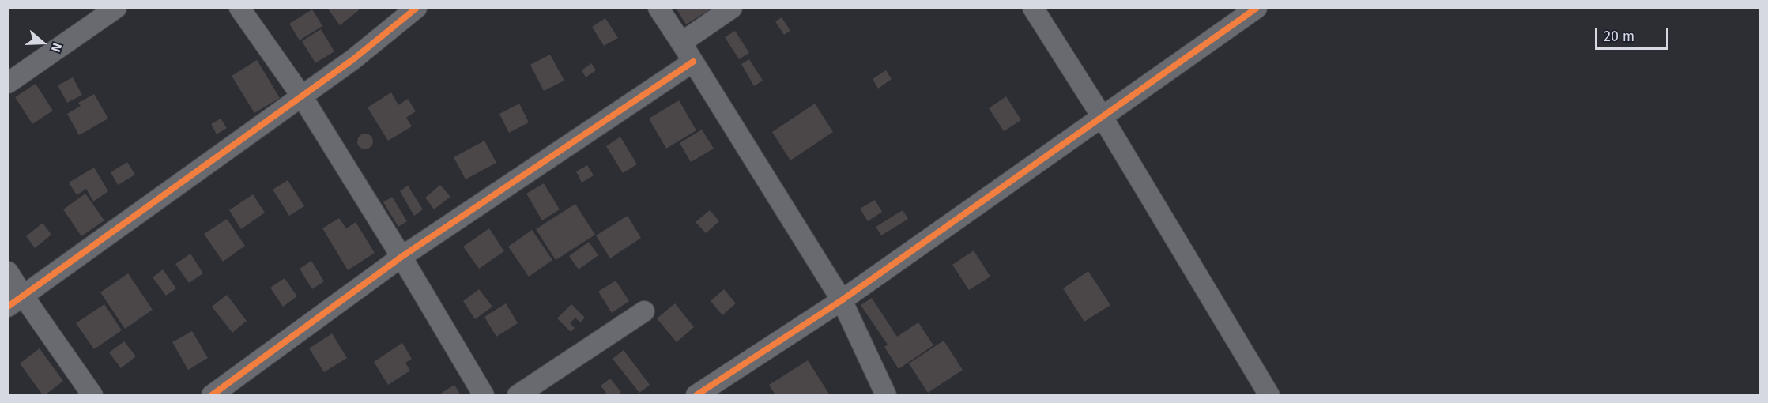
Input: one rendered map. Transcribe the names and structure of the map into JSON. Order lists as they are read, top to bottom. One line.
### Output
{"scale_bar":"20 m","north":"right"}
